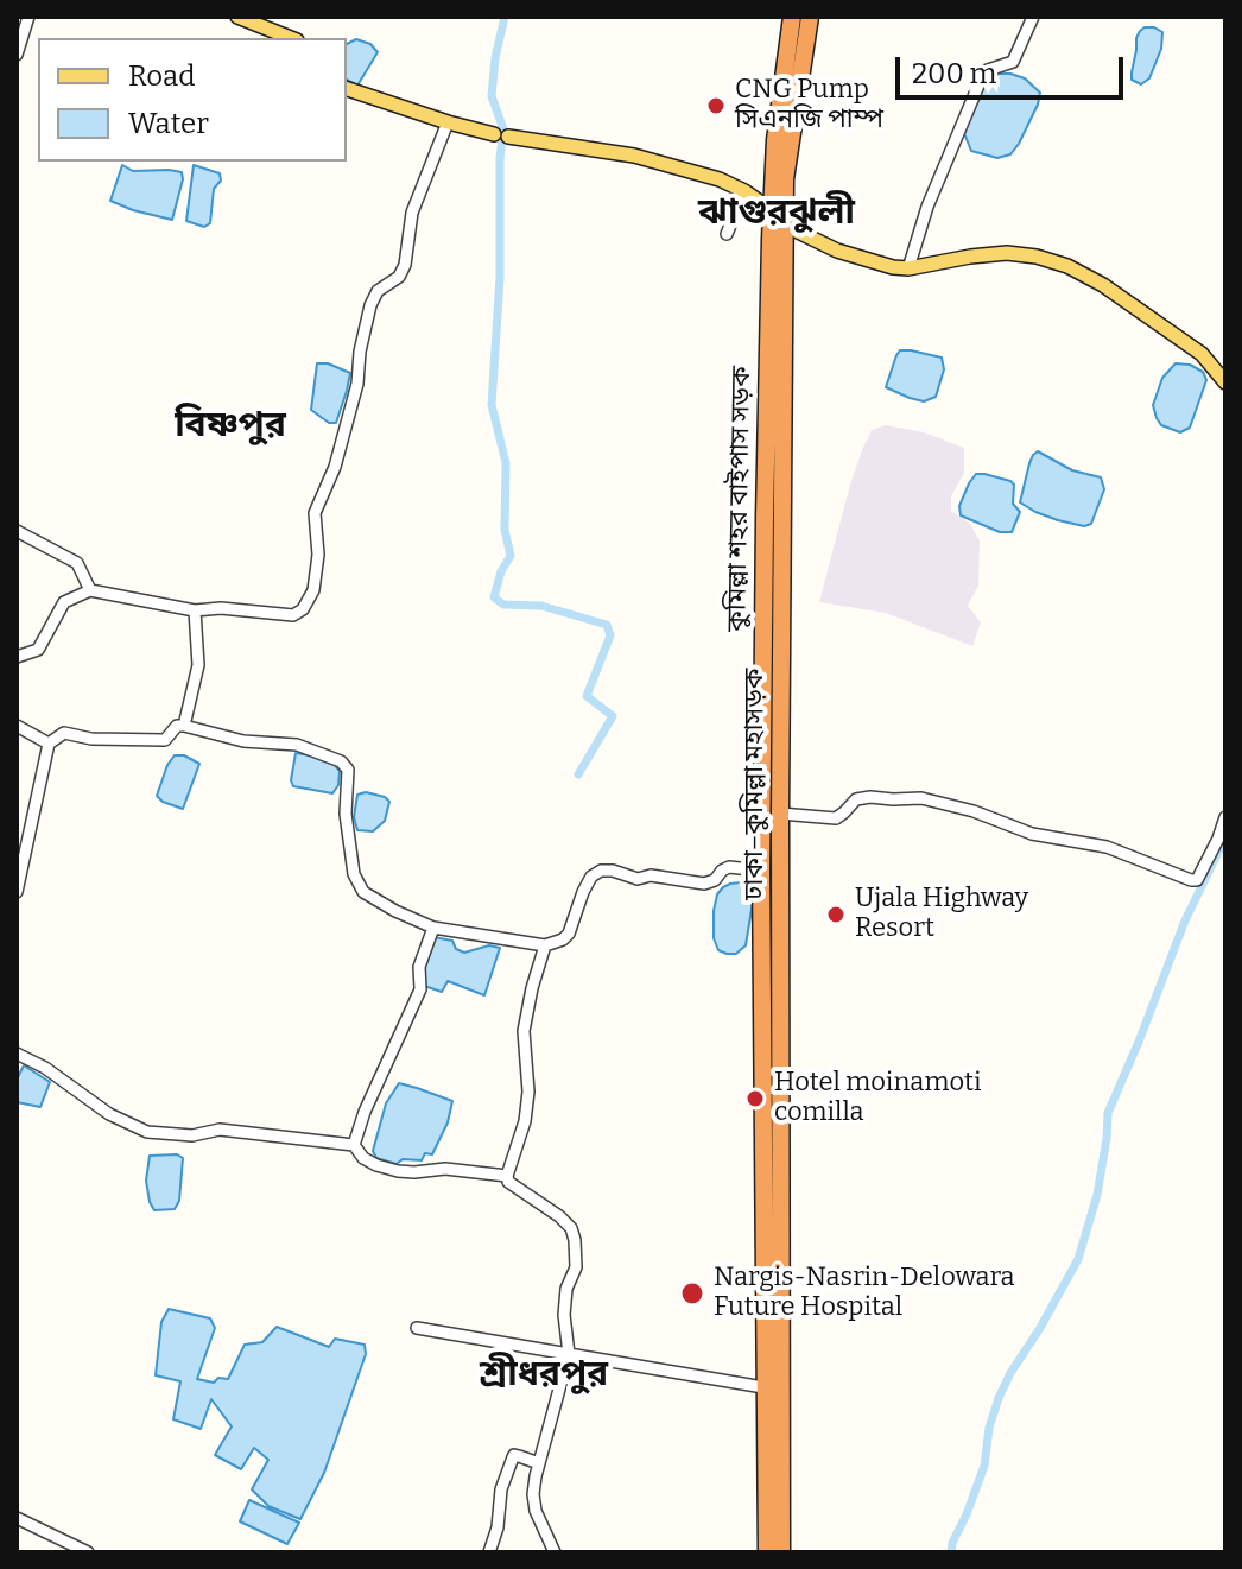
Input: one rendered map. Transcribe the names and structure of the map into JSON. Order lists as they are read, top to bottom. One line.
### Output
{"streets":{"highway":["কুমিল্লা শহর বাইপাস সড়ক","ঢাকা–কুমিল্লা মহাসড়ক"]},"districts":["ঝাগুরঝুলী","বিষ্ণপুর","শ্রীধরপুর"],"places":["CNG Pump সিএনজি পাম্প","Ujala Highway Resort","Hotel moinamoti comilla","Nargis-Nasrin-Delowara Future Hospital"],"legend":["Road","Water"],"scale_bar":"200 m"}
